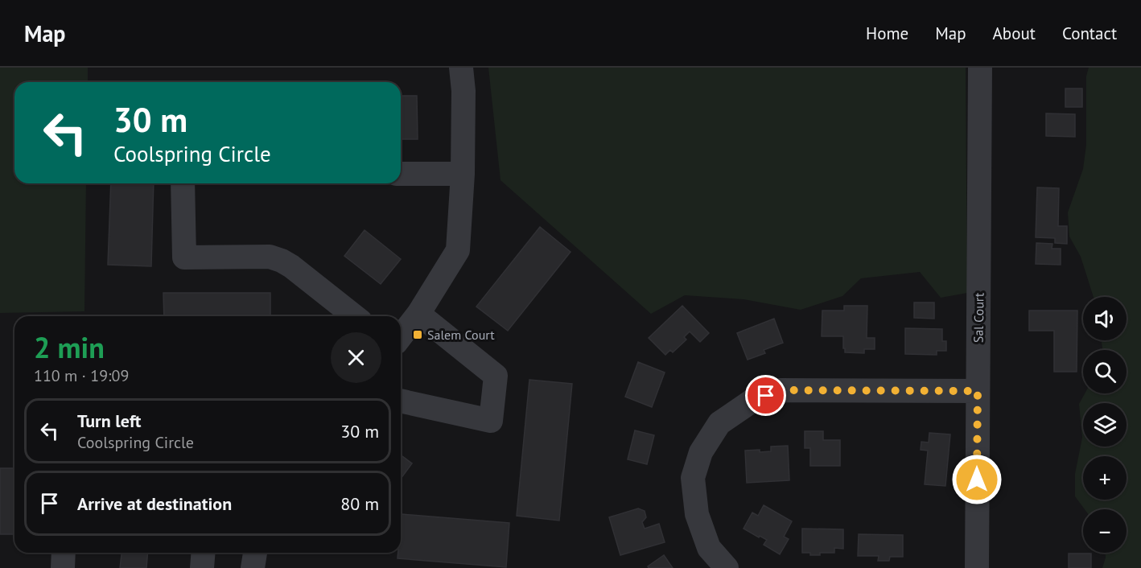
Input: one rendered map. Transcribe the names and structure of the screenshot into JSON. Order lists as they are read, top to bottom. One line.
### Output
{"streets":{"street":["Sal Court"]},"places":{"transit":["Salem Court"]},"page":{"header":"Map","nav":["Home","Map","About","Contact"],"turn":["30 m","Coolspring Circle"],"map_buttons":["+","−"],"heading":["2 min","110 m · 19:09"],"list":[{"name":"Turn left","note":"Coolspring Circle","value":"30 m"},{"name":"Arrive at destination","value":"80 m"}]}}
